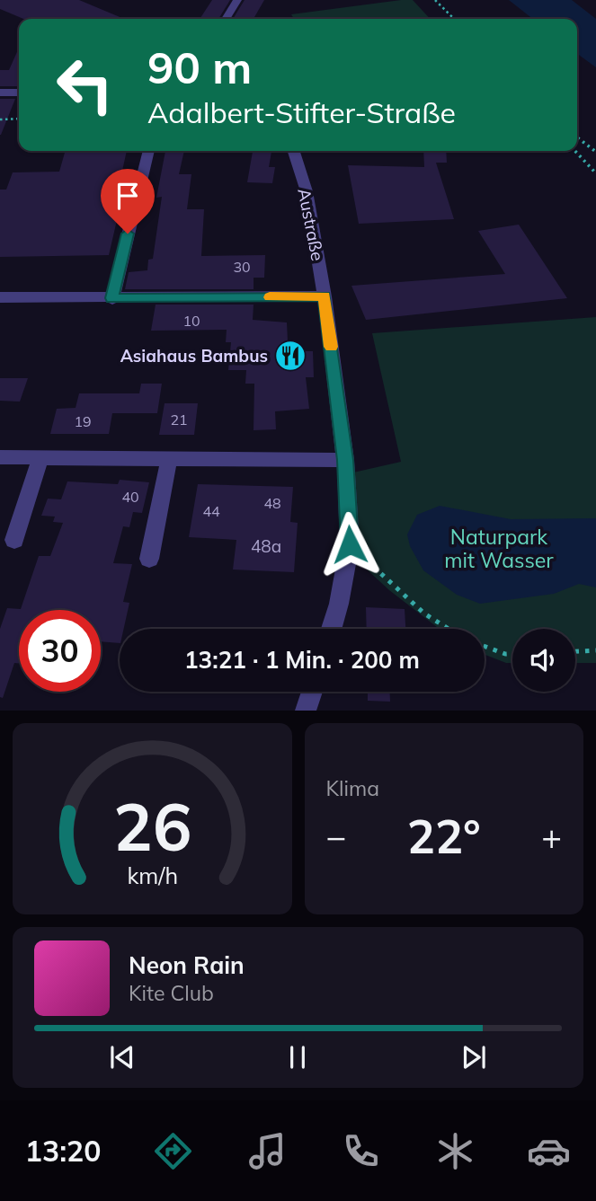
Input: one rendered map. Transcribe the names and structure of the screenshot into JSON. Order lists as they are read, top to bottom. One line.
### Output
{"streets":{"street":["Austraße"]},"parks":["Naturpark mit Wasser"],"places":{"restaurant":["Asiahaus Bambus"]},"house_numbers":["30","10","21","19","40","48","44","48a"],"page":{"turn":["90 m","Adalbert-Stifter-Straße"],"limit":"30","trip":"13:21 · 1 Min. · 200 m","tile":"Klima","heat":["−","22°","+"],"song":["Neon Rain","Kite Club"],"tabs":"13:20","gauge":["26","km/h"]}}
